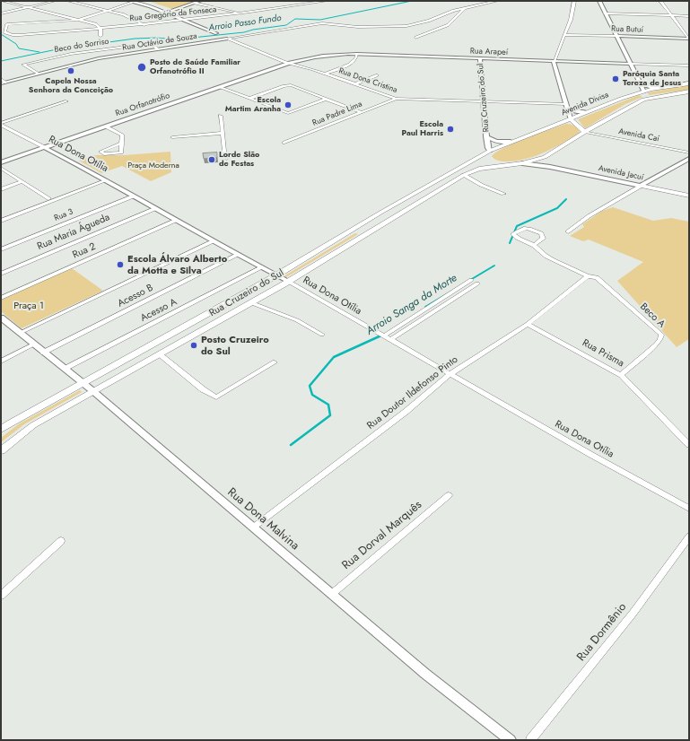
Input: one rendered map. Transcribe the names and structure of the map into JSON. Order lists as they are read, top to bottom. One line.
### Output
{"streets":{"main road":["Rua Cruzeiro do Sul","Avenida Divisa"],"street":["Rua Gregório da Fonseca","Rua Butuí","Rua Octávio de Souza","Beco do Sorriso","Rua Arapeí","Rua Dona Cristina","Rua Orfanotrófio","Rua Padre Lima","Avenida Caí","Rua Dona Otília","Avenida Jacuí","Rua 3","Rua Maria Águeda","Rua 2","Acesso B","Acesso A","Beco A","Rua Prisma","Rua Doutor Ildefonso Pinto","Rua Dona Malvina","Rua Dorval Marquês","Rua Dormênio"]},"crossings":[["Rua Octávio de Souza","Beco do Sorriso"],["Rua Octávio de Souza","Rua Dona Cristina"],["Rua Arapeí","Rua Dona Cristina"],["Rua Arapeí","Rua Cruzeiro do Sul"],["Rua Arapeí","Rua Orfanotrófio"],["Rua Dona Cristina","Rua Cruzeiro do Sul"],["Rua Dona Cristina","Rua Orfanotrófio"],["Rua Dona Cristina","Rua Padre Lima"],["Rua Cruzeiro do Sul","Avenida Divisa"],["Rua Cruzeiro do Sul","Rua Dona Otília"],["Rua Cruzeiro do Sul","Rua Dona Malvina"],["Rua Orfanotrófio","Rua Dona Otília"],["Rua Dona Otília","Rua 3"],["Rua Dona Otília","Rua Maria Águeda"],["Rua Dona Otília","Rua 2"],["Rua Dona Otília","Acesso B"],["Rua Dona Otília","Acesso A"],["Rua Dona Otília","Rua Doutor Ildefonso Pinto"],["Acesso B","Rua Dona Malvina"],["Acesso A","Rua Dona Malvina"],["Beco A","Rua Prisma"],["Beco A","Rua Doutor Ildefonso Pinto"],["Rua Prisma","Rua Doutor Ildefonso Pinto"],["Rua Doutor Ildefonso Pinto","Rua Dona Malvina"],["Rua Dona Malvina","Rua Dorval Marquês"]],"water":["Arroio Passo Fundo","Arroio Sanga da Morte"],"parks":["Praça Moderna","Praça 1"],"places":["Posto de Saúde Familiar Orfanotrófio II","Capela Nossa Senhora da Conceição","Paróquia Santa Tereza de Jesus","Escola Martim Aranha","Escola Paul Harris","Lorde Slão de Festas","Escola Álvaro Alberto da Motta e Silva","Posto Cruzeiro do Sul"]}
